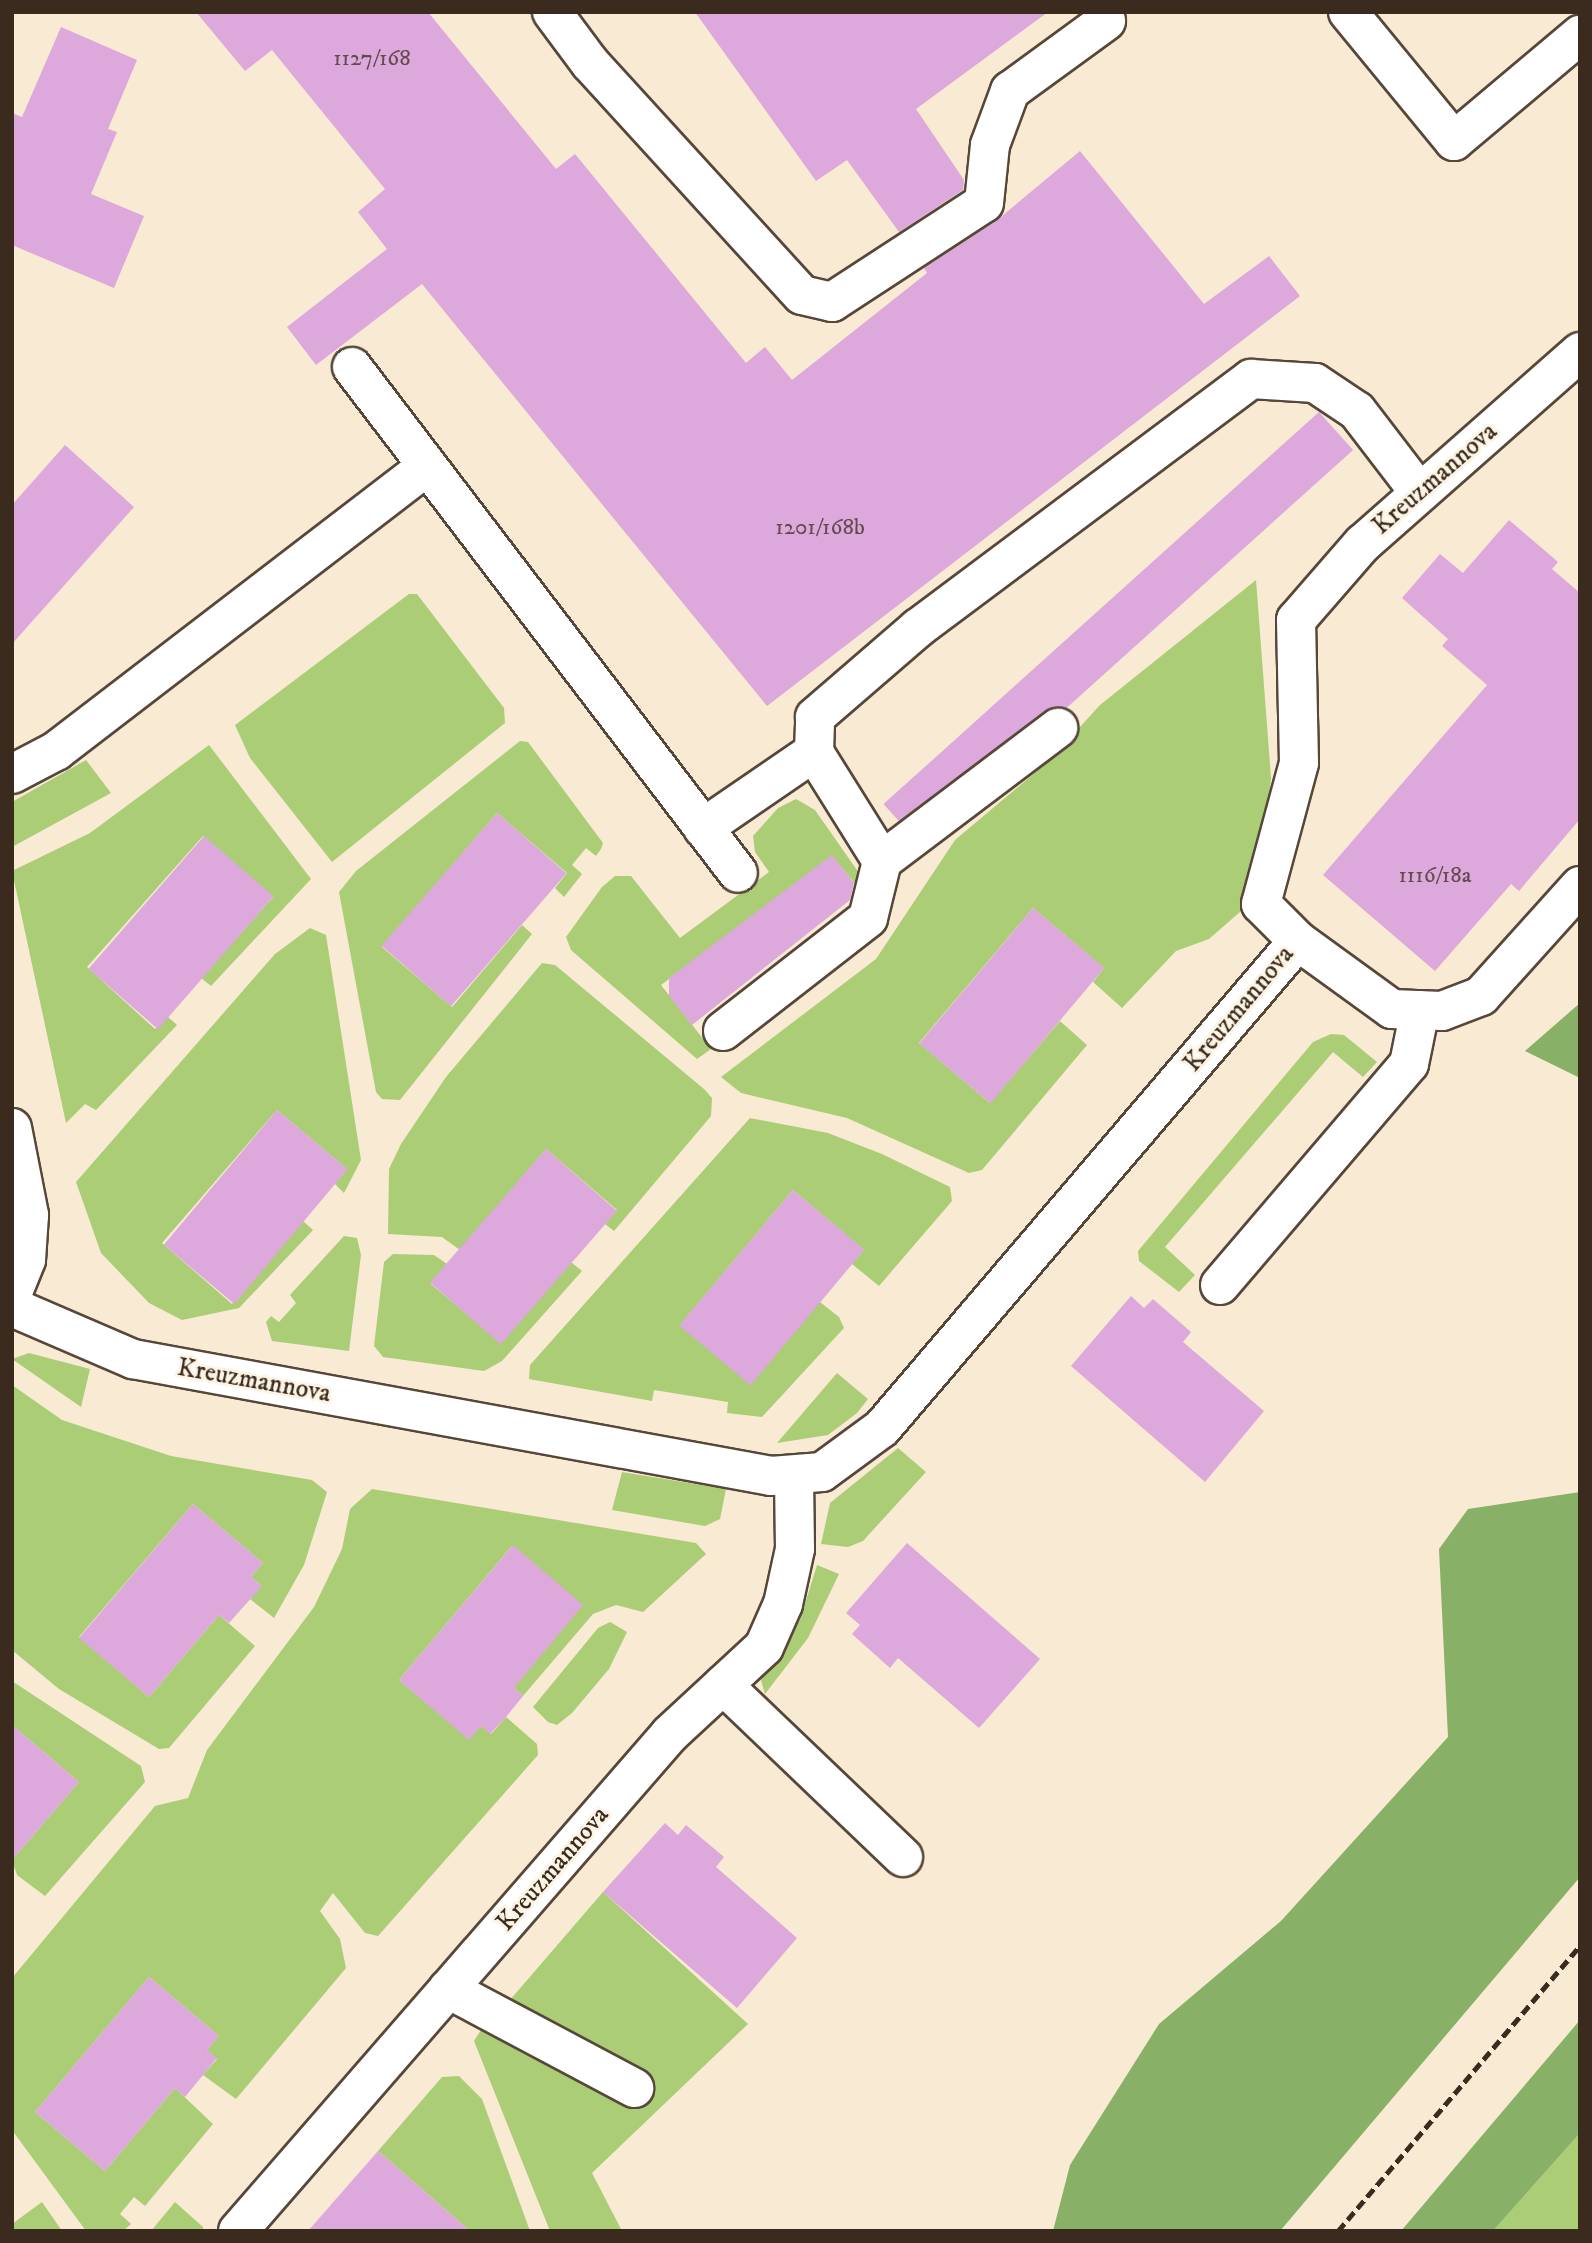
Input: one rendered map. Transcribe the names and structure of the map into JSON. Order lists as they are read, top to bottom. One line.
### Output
{"streets":{"street":["Kreuzmannova"]},"house_numbers":["1127/168","1201/168b","1116/18a"]}
